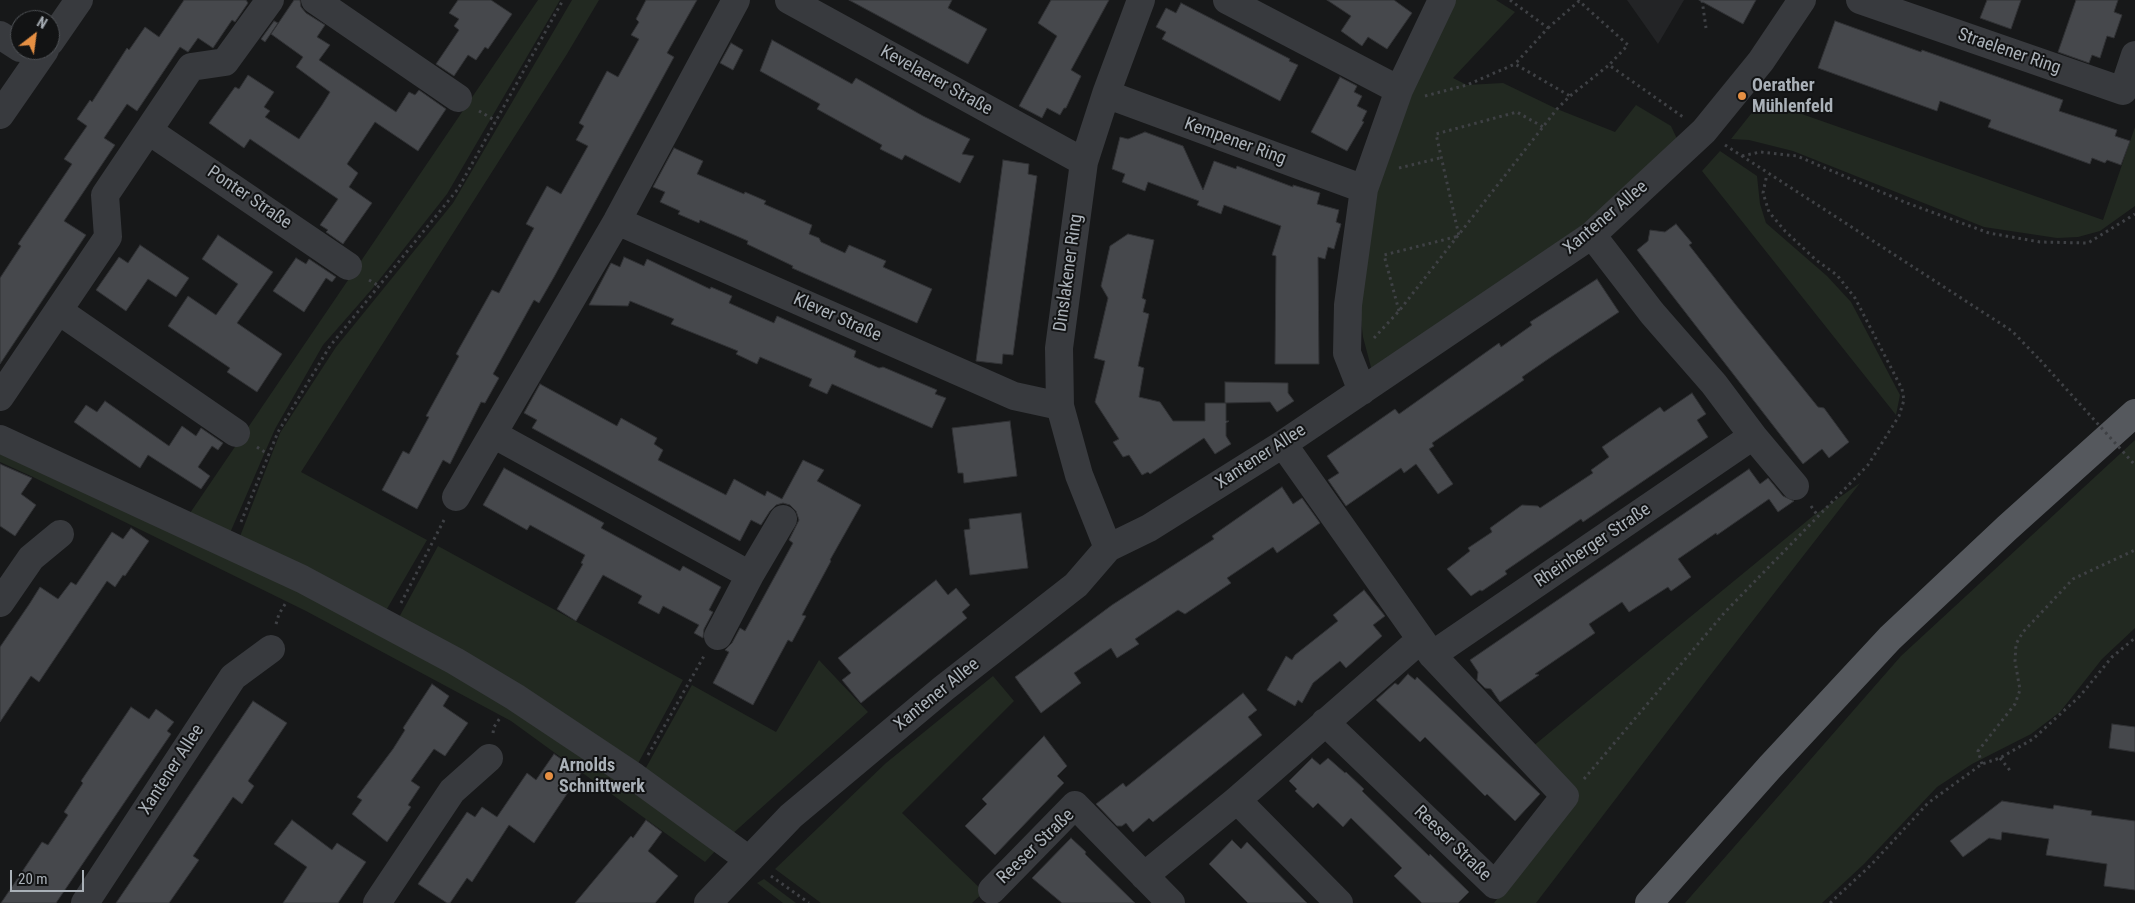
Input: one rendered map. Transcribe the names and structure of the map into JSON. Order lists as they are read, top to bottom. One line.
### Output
{"streets":{"street":["Straelener Ring","Kevelaerer Straße","Kempener Ring","Ponter Straße","Xantener Allee","Dinslakener Ring","Klever Straße","Rheinberger Straße","Reeser Straße"]},"crossings":[["Kevelaerer Straße","Dinslakener Ring"],["Kempener Ring","Dinslakener Ring"],["Xantener Allee","Dinslakener Ring"],["Xantener Allee","Reeser Straße"],["Dinslakener Ring","Klever Straße"],["Rheinberger Straße","Reeser Straße"]],"places":["Oerather Mühlenfeld","Arnolds Schnittwerk"],"scale_bar":"20 m","north":"top right"}
